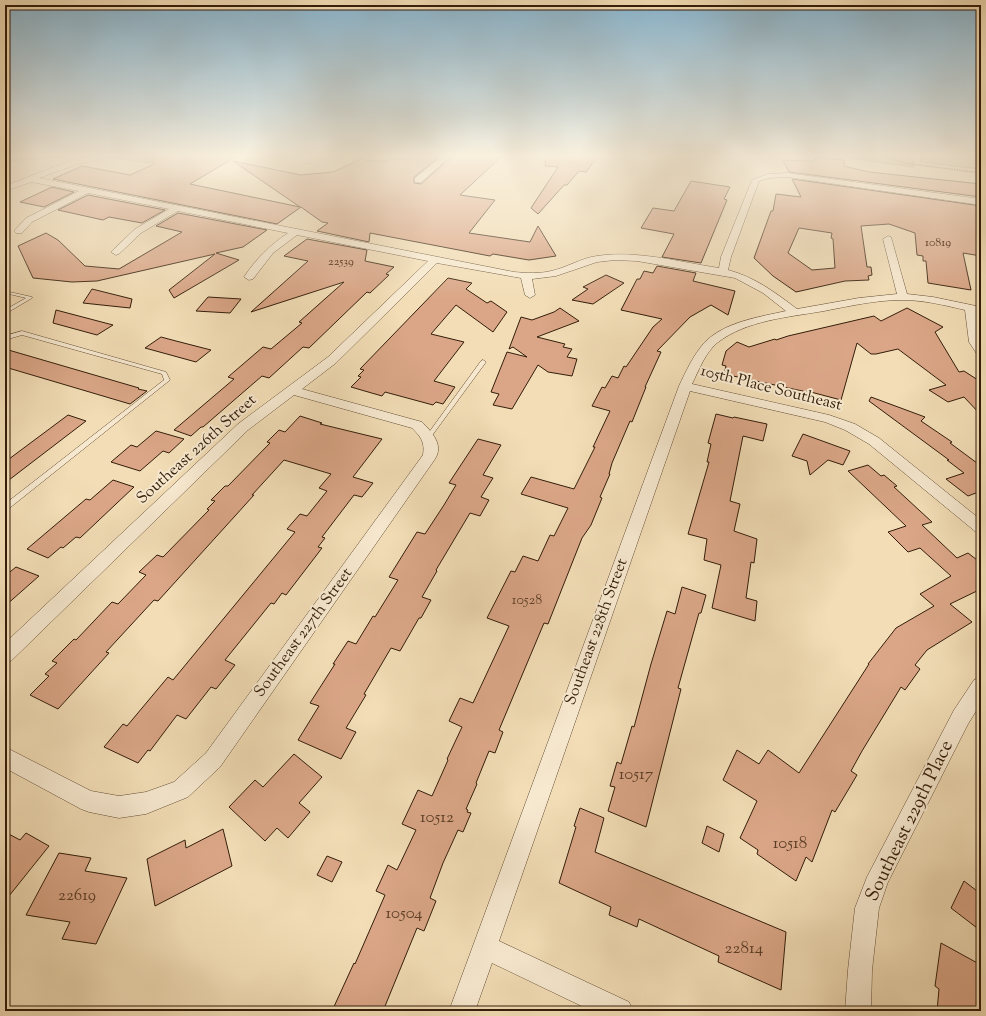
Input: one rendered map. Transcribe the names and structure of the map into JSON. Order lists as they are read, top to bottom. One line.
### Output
{"streets":{"street":["105th Place Southeast","Southeast 226th Street","Southeast 228th Street","Southeast 227th Street","Southeast 229th Place"]},"crossings":[["105th Place Southeast","Southeast 228th Street"]],"house_numbers":["10819","22539","10528","10517","10512","10518","22619","10504","22814"]}
